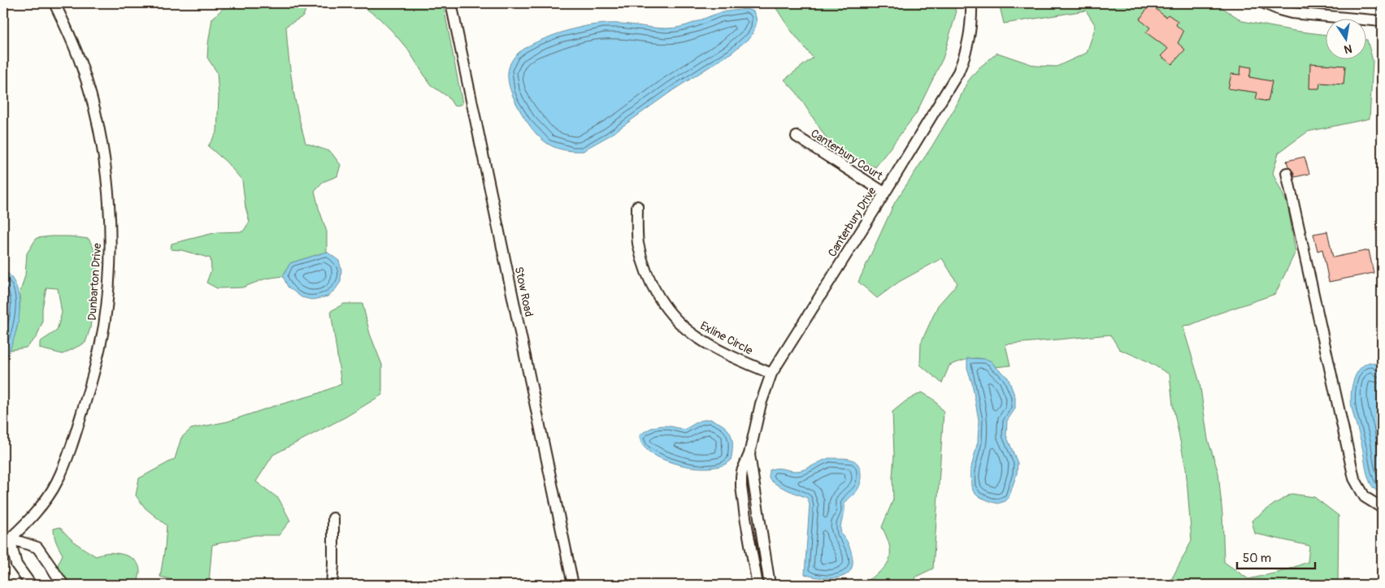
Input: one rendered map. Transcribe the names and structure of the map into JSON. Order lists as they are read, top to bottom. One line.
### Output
{"streets":{"street":["Canterbury Court","Canterbury Drive","Dunbarton Drive","Stow Road","Exline Circle"]},"crossings":[["Canterbury Court","Canterbury Drive"],["Canterbury Drive","Exline Circle"]],"scale_bar":"50 m","north":"bottom"}
